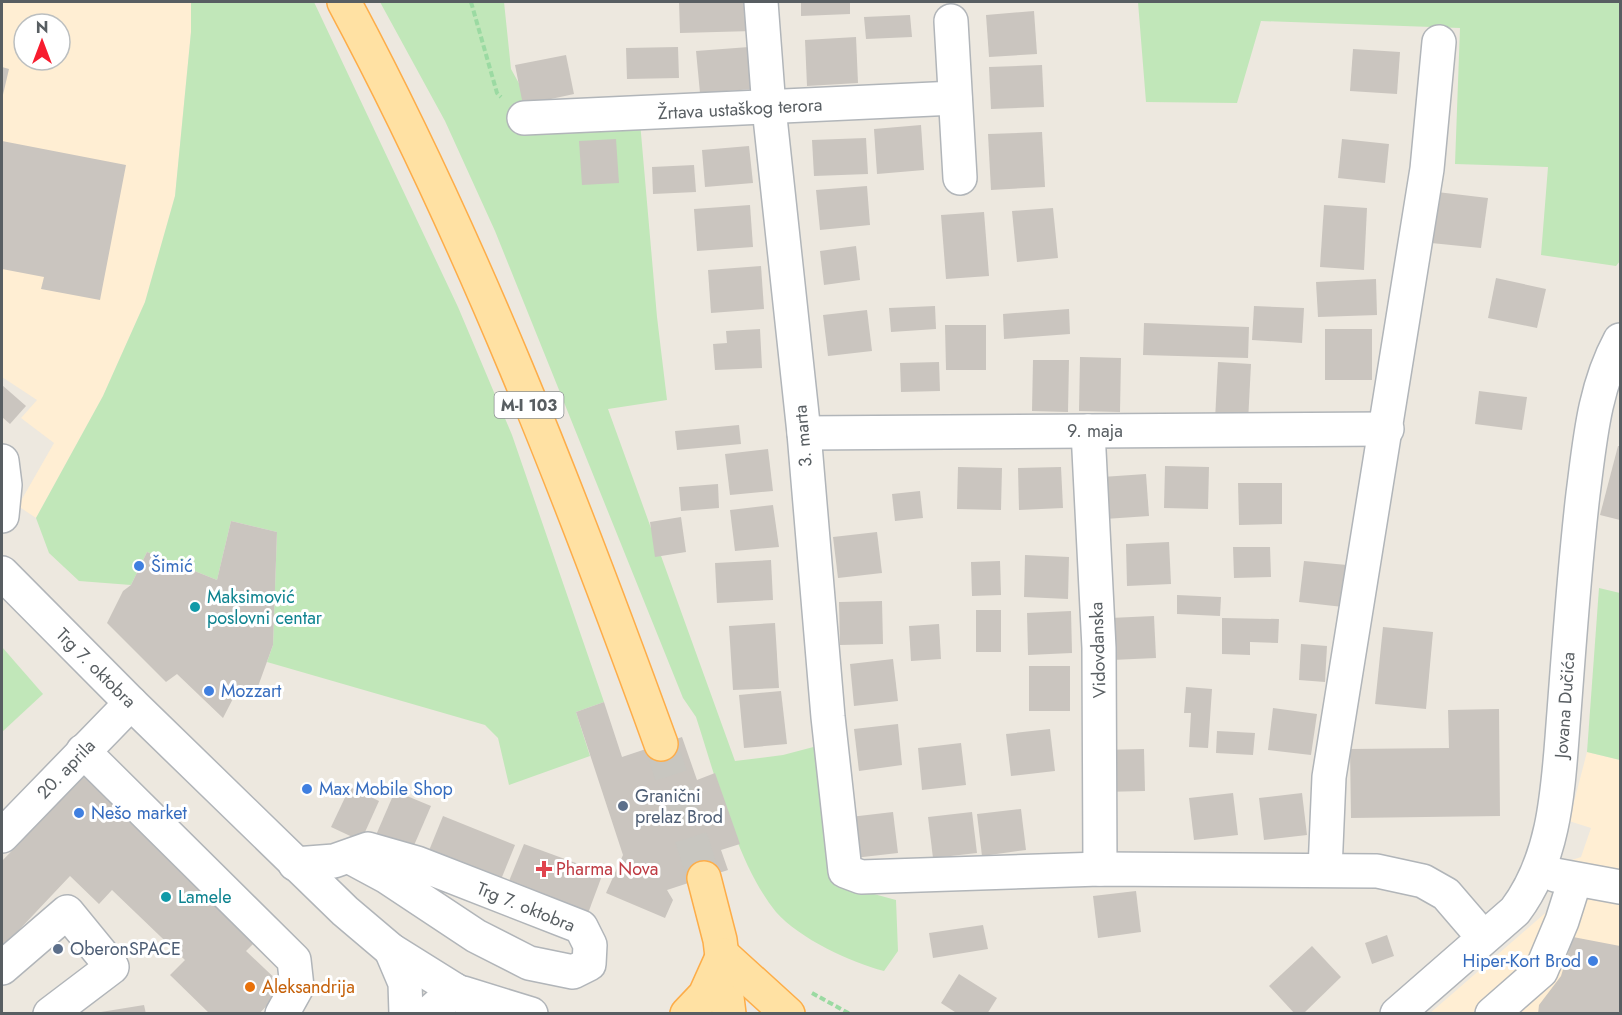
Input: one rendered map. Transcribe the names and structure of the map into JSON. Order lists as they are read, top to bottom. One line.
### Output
{"streets":{"main road":["M-I 103"],"street":["Žrtava ustaškog terora","9. maja","3. marta","Vidovdanska","Trg 7. oktobra","Jovana Dučića","20. aprila"]},"crossings":[["Žrtava ustaškog terora","3. marta"],["9. maja","3. marta"],["9. maja","Vidovdanska"],["3. marta","Vidovdanska"],["Trg 7. oktobra","20. aprila"]],"places":{"other":["Šimić","Maksimović poslovni centar","Mozzart","Max Mobile Shop","Granični prelaz Brod","Nešo market","Lamele","OberonSPACE","Hiper-Kort Brod","Aleksandrija"],"health":["Pharma Nova"]},"north":"top"}
